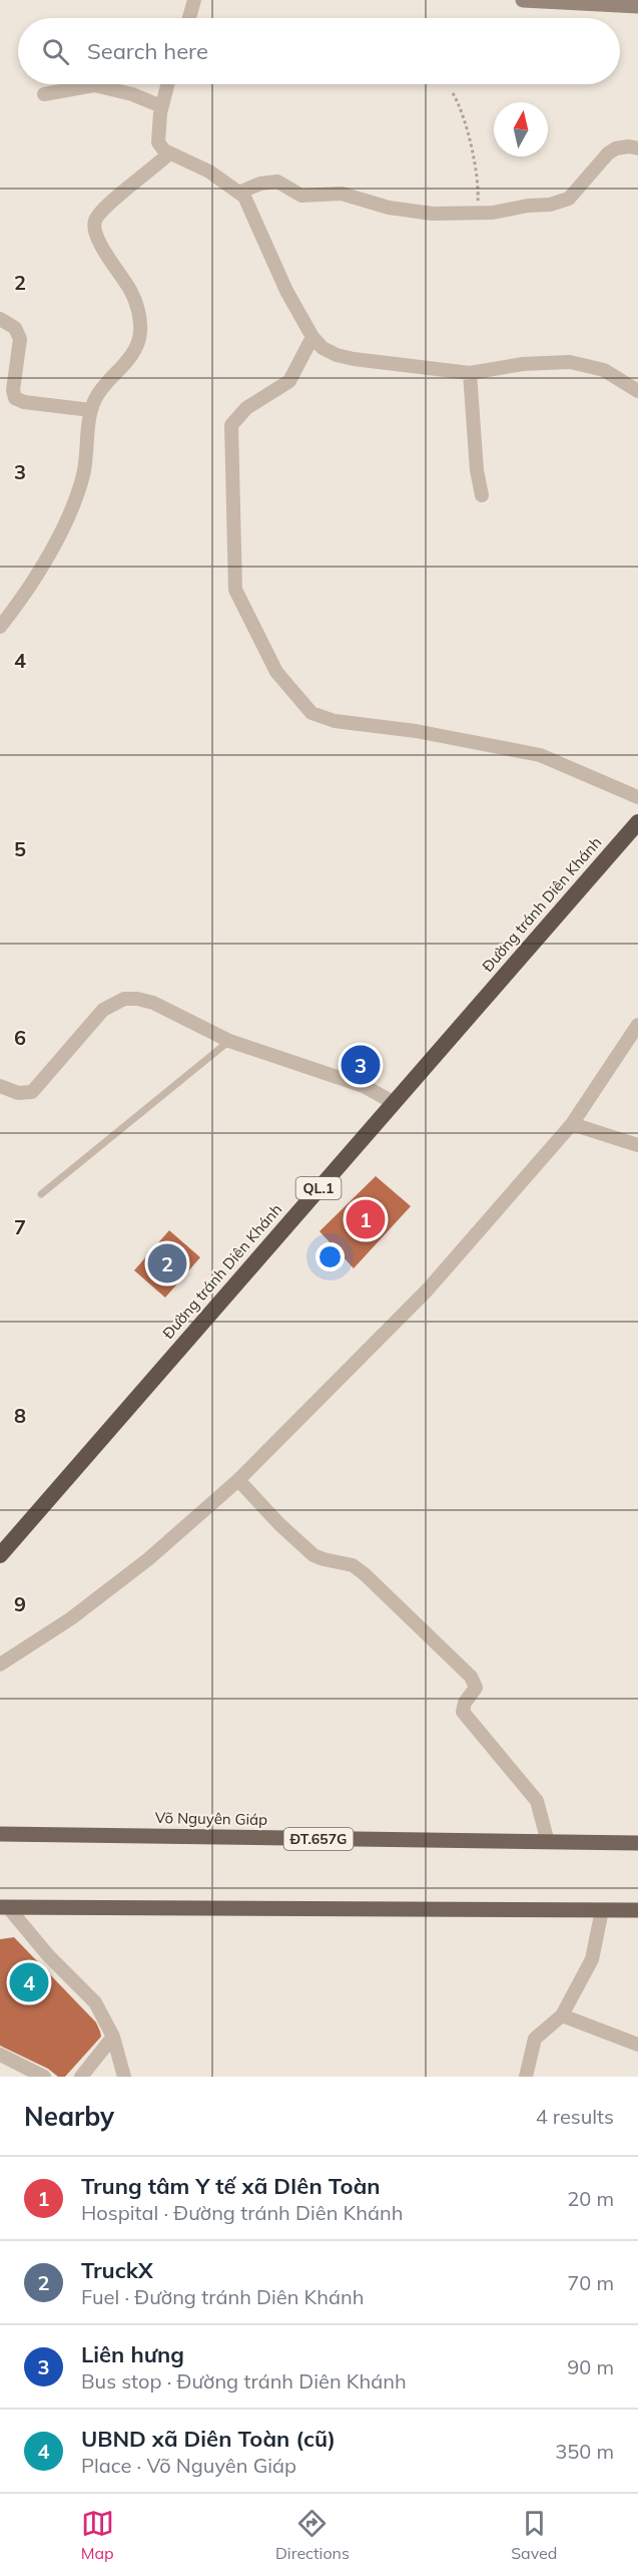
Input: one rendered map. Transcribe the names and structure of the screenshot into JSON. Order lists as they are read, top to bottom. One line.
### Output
{"streets":{"highway":["Đường tránh Diên Khánh","QL.1"],"main road":["Võ Nguyên Giáp","ĐT.657G"]},"north":"top","page":{"search":"Search here","pins":["3","1","2","4"],"heading":["Nearby","4 results"],"list":[{"mark":"1","name":"Trung tâm Y tế xã DIên Toàn","note":"Hospital · Đường tránh Diên Khánh","value":"20 m"},{"mark":"2","name":"TruckX","note":"Fuel · Đường tránh Diên Khánh","value":"70 m"},{"mark":"3","name":"Liên hưng","note":"Bus stop · Đường tránh Diên Khánh","value":"90 m"},{"mark":"4","name":"UBND xã Diên Toàn (cũ)","note":"Place · Võ Nguyên Giáp","value":"350 m"}],"nav":["Map","Directions","Saved"]},"grid":{"rows":["2","3","4","5","6","7","8","9"]}}
